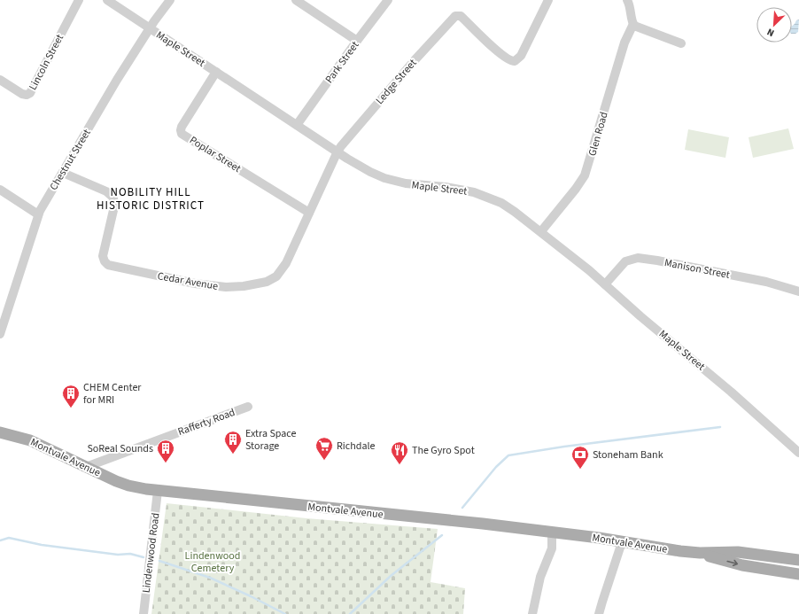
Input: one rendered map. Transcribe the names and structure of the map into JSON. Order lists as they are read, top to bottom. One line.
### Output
{"streets":{"main road":["Montvale Avenue"],"street":["Maple Street","Lincoln Street","Park Street","Ledge Street","Glen Road","Poplar Street","Chestnut Street","Manison Street","Cedar Avenue","Rafferty Road","Lindenwood Road"]},"crossings":[["Maple Street","Park Street"],["Maple Street","Ledge Street"],["Maple Street","Glen Road"],["Maple Street","Poplar Street"],["Maple Street","Chestnut Street"],["Maple Street","Manison Street"],["Maple Street","Cedar Avenue"],["Ledge Street","Cedar Avenue"],["Poplar Street","Cedar Avenue"],["Chestnut Street","Cedar Avenue"],["Rafferty Road","Montvale Avenue"],["Montvale Avenue","Lindenwood Road"]],"districts":["NOBILITY HILL HISTORIC DISTRICT"],"parks":["Lindenwood Cemetery"],"places":{"building":["CHEM Center for MRI","Extra Space Storage","SoReal Sounds"],"supermarket":["Richdale"],"restaurant":["The Gyro Spot"],"bank":["Stoneham Bank"]},"north":"bottom left"}
